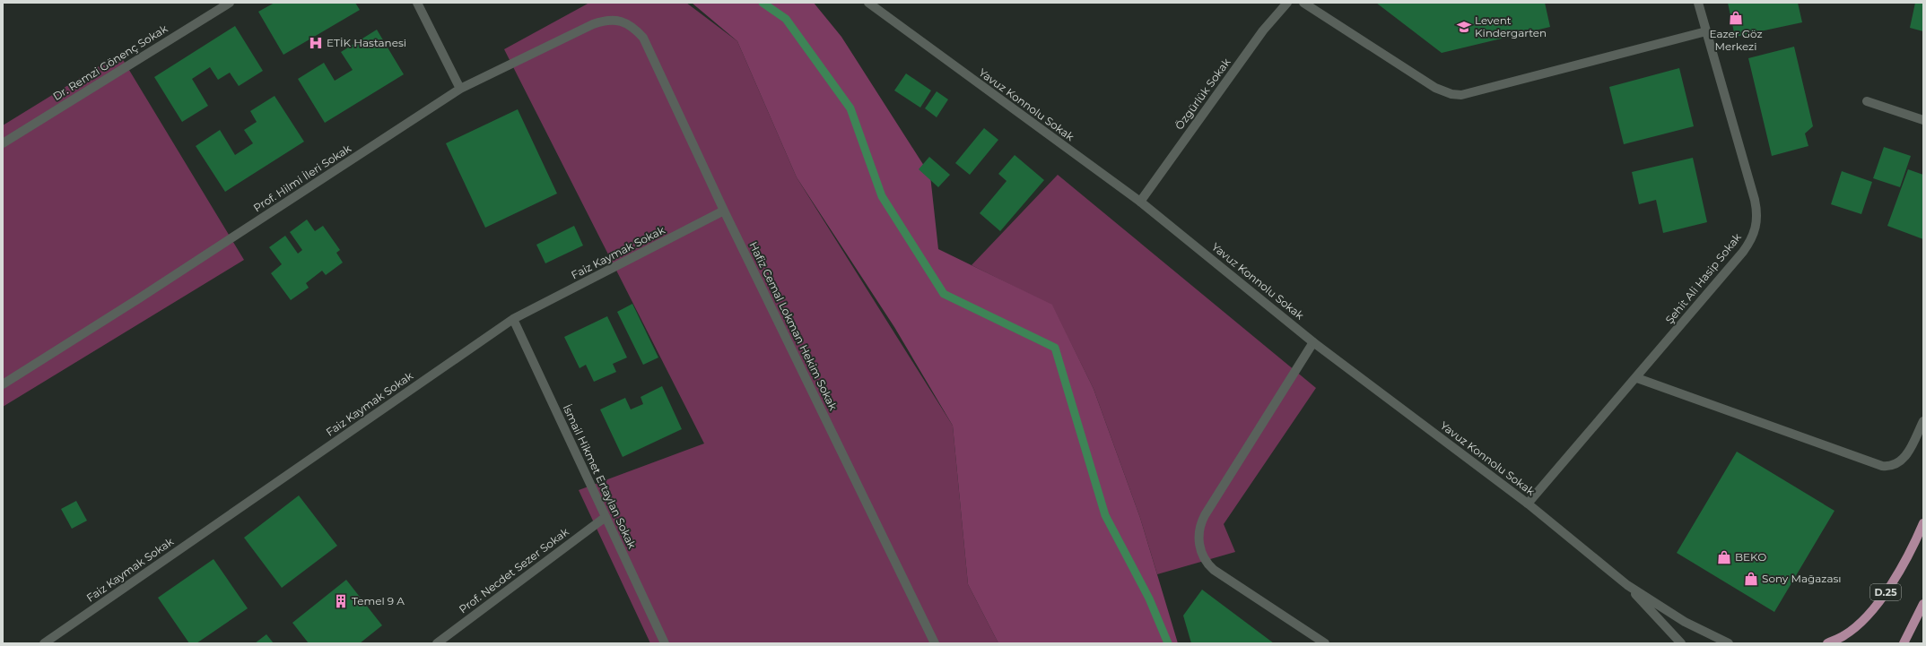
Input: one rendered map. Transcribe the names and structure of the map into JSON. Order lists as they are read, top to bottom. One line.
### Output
{"streets":{"main road":["D.25"],"street":["Dr. Remzi Gönenç Sokak","Özgürlük Sokak","Yavuz Konnolu Sokak","Prof. Hilmi İleri Sokak","Faiz Kaymak Sokak","Şehit Ali Hasip Sokak","Hafiz Cemal Lokman Hekim Sokak","İsmail Hikmet Ertaylan Sokak","Prof. Necdet Sezer Sokak"]},"crossings":[["Özgürlük Sokak","Yavuz Konnolu Sokak"],["Yavuz Konnolu Sokak","Şehit Ali Hasip Sokak"],["Prof. Hilmi İleri Sokak","Hafiz Cemal Lokman Hekim Sokak"],["Faiz Kaymak Sokak","Hafiz Cemal Lokman Hekim Sokak"],["Faiz Kaymak Sokak","İsmail Hikmet Ertaylan Sokak"],["İsmail Hikmet Ertaylan Sokak","Prof. Necdet Sezer Sokak"]],"places":{"shop":["Eazer Göz Merkezi","BEKO","Sony Mağazası"],"school or university":["Levent Kindergarten"],"hospital":["ETİK Hastanesi"],"building":["Temel 9 A"]}}
